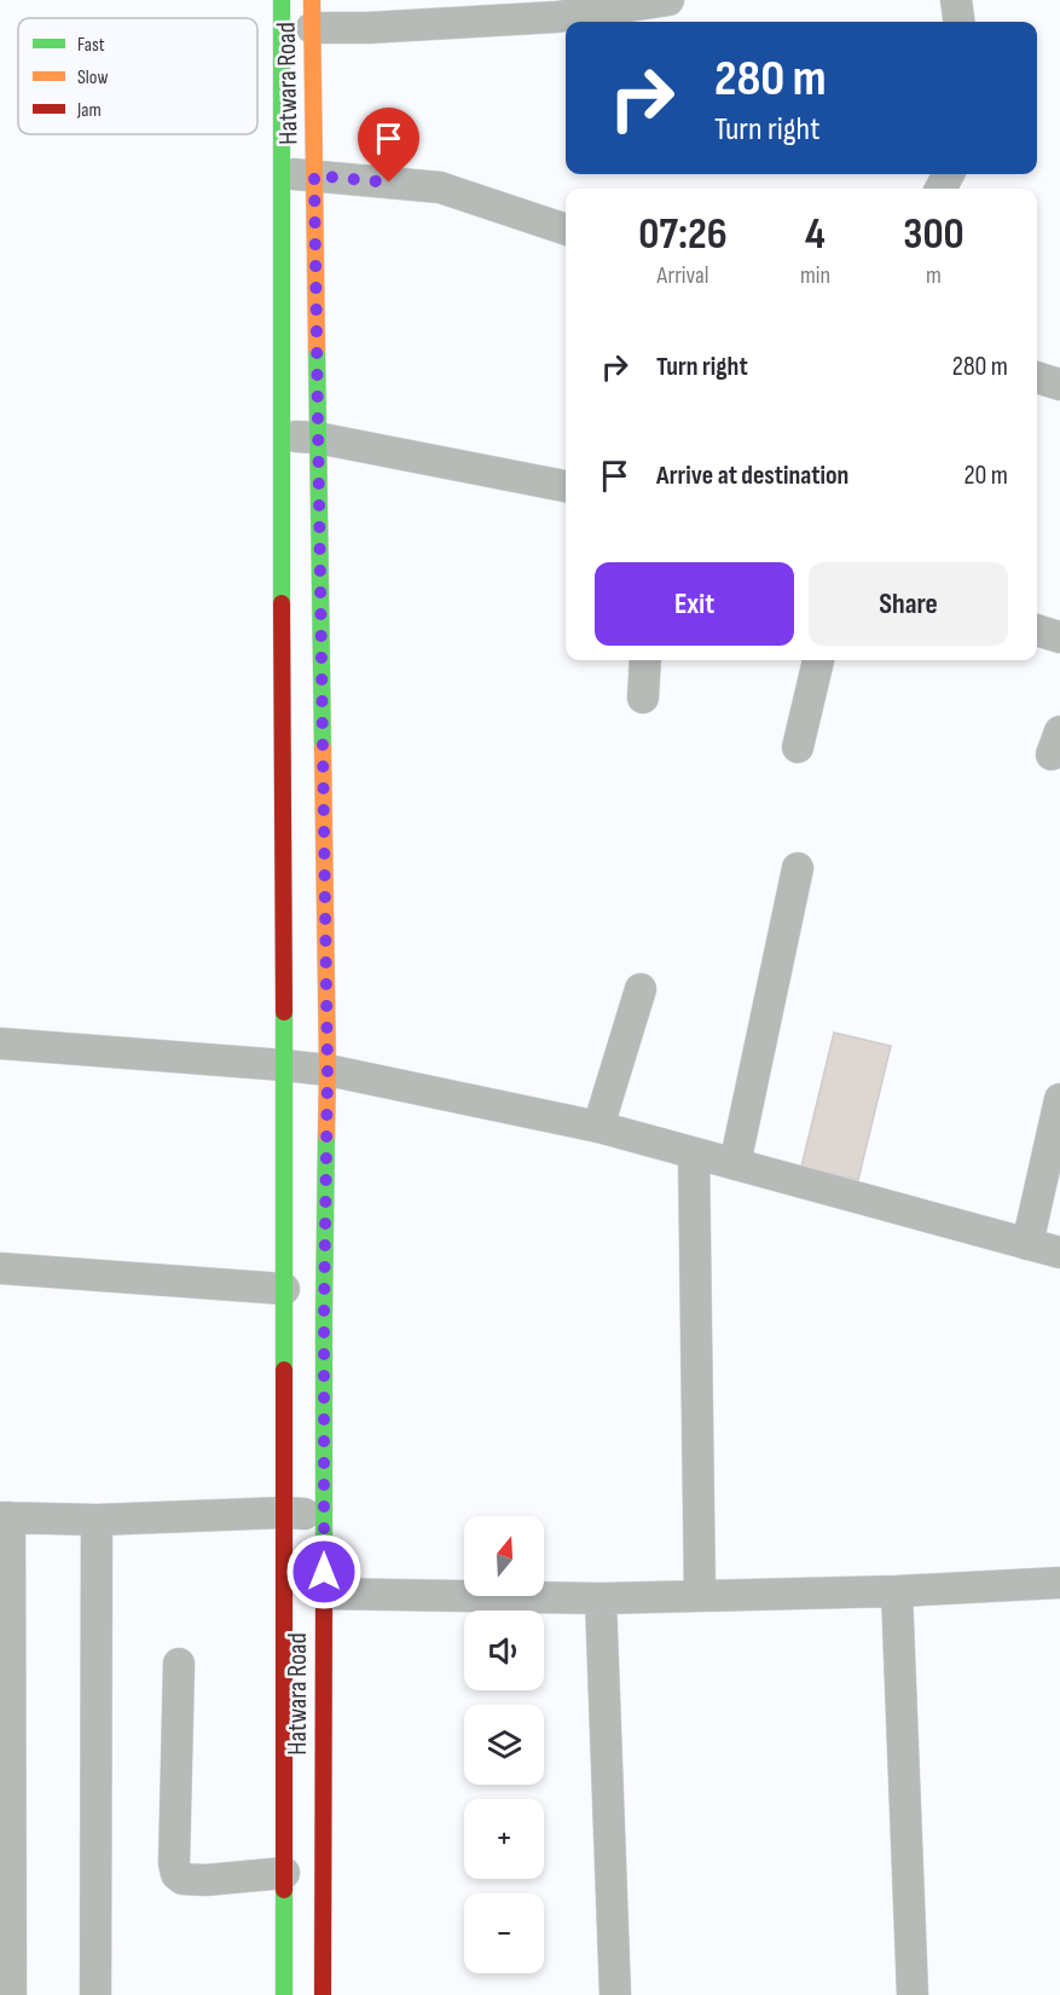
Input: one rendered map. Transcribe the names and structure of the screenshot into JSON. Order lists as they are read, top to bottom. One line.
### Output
{"streets":{"street":["Hatwara Road"]},"legend":["Fast","Slow","Jam"],"north":"top","page":{"turn":["280 m","Turn right"],"eta":["07:26","Arrival","4","min","300","m"],"list":[{"name":"Turn right","value":"280 m"},{"name":"Arrive at destination","value":"20 m"}],"buttons":["Exit","Share"],"map_buttons":["+","−"]}}
